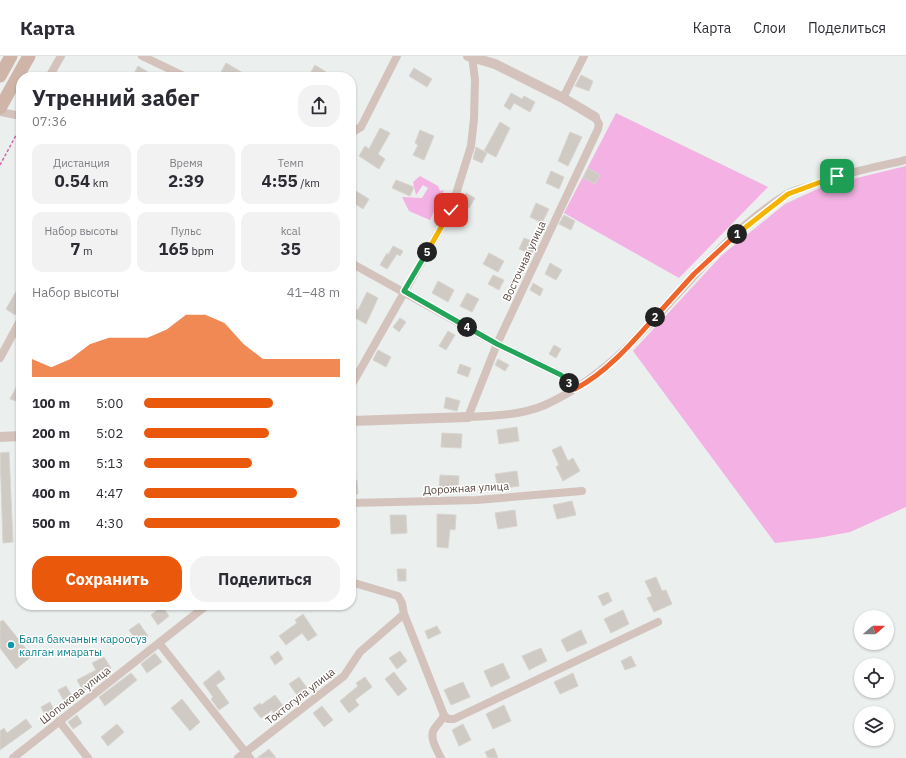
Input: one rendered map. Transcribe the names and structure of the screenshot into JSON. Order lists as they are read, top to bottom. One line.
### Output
{"streets":{"street":["Восточная улица","Дорожная улица","Шопокова улица","Токтогула улица"]},"places":["Бала бакчанын кароосуз калган имараты"],"north":"right","page":{"header":"Карта","nav":["Карта","Слои","Поделиться"],"heading":["Утренний забег","07:36"],"stats":[["Дистанция","0.54 km"],["Время","2:39"],["Темп","4:55 /km"],["Набор высоты","7 m"],["Пульс","165 bpm"],["kcal","35"]],"pins":["1","5","2","4","3"],"chart":["Набор высоты","41–48 m"],"list":[{"name":"100 m","note":"5:00"},{"name":"200 m","note":"5:02"},{"name":"300 m","note":"5:13"},{"name":"400 m","note":"4:47"},{"name":"500 m","note":"4:30"}],"buttons":["Сохранить","Поделиться"]}}
